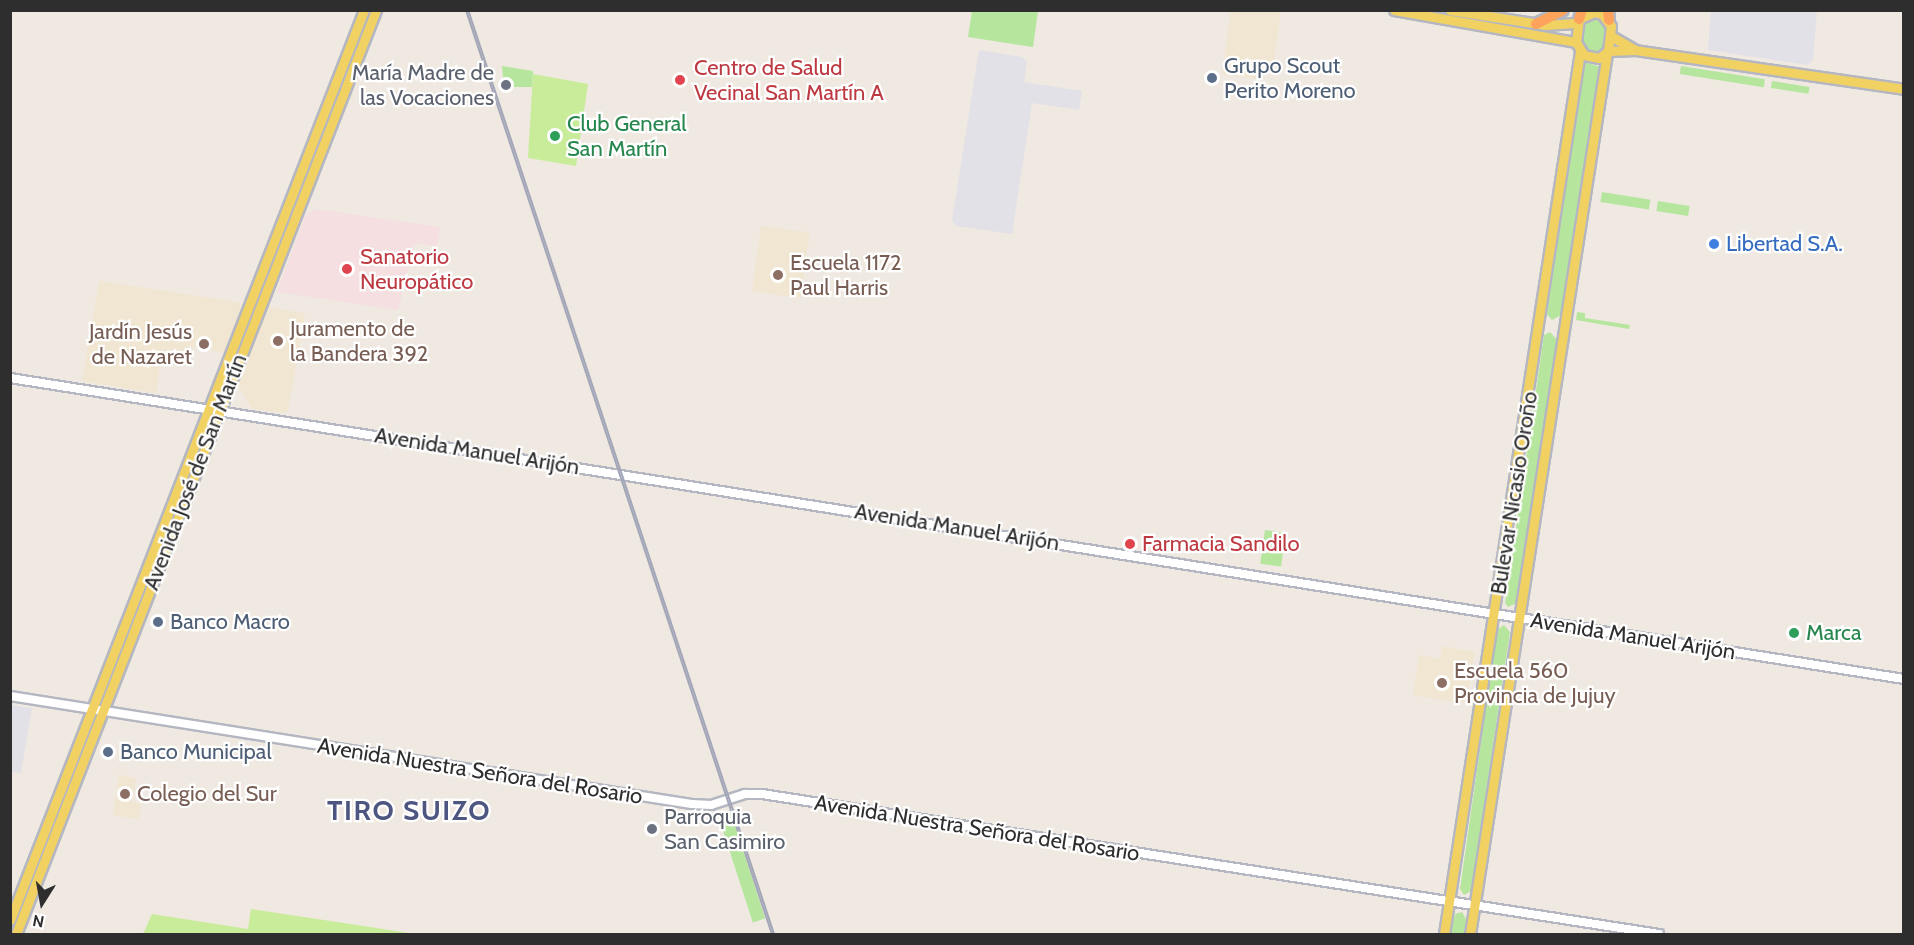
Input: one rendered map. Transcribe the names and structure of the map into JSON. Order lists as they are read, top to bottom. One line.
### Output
{"streets":{"main road":["Avenida José de San Martín","Bulevar Nicasio Oroño"],"street":["Avenida Manuel Arijón","Avenida Nuestra Señora del Rosario"]},"crossings":[["Avenida Manuel Arijón","Avenida José de San Martín"],["Avenida Manuel Arijón","Bulevar Nicasio Oroño"],["Avenida José de San Martín","Avenida Nuestra Señora del Rosario"],["Bulevar Nicasio Oroño","Avenida Nuestra Señora del Rosario"]],"districts":["TIRO SUIZO"],"places":["Grupo Scout Perito Moreno","Centro de Salud Vecinal San Martín A","María Madre de las Vocaciones","Club General San Martín","Libertad S.A.","Sanatorio Neuropático","Escuela 1172 Paul Harris","Juramento de la Bandera 392","Jardín Jesús de Nazaret","Farmacia Sandilo","Banco Macro","Marca","Escuela 560 Provincia de Jujuy","Banco Municipal","Colegio del Sur","Parroquia San Casimiro"],"north":"bottom"}
